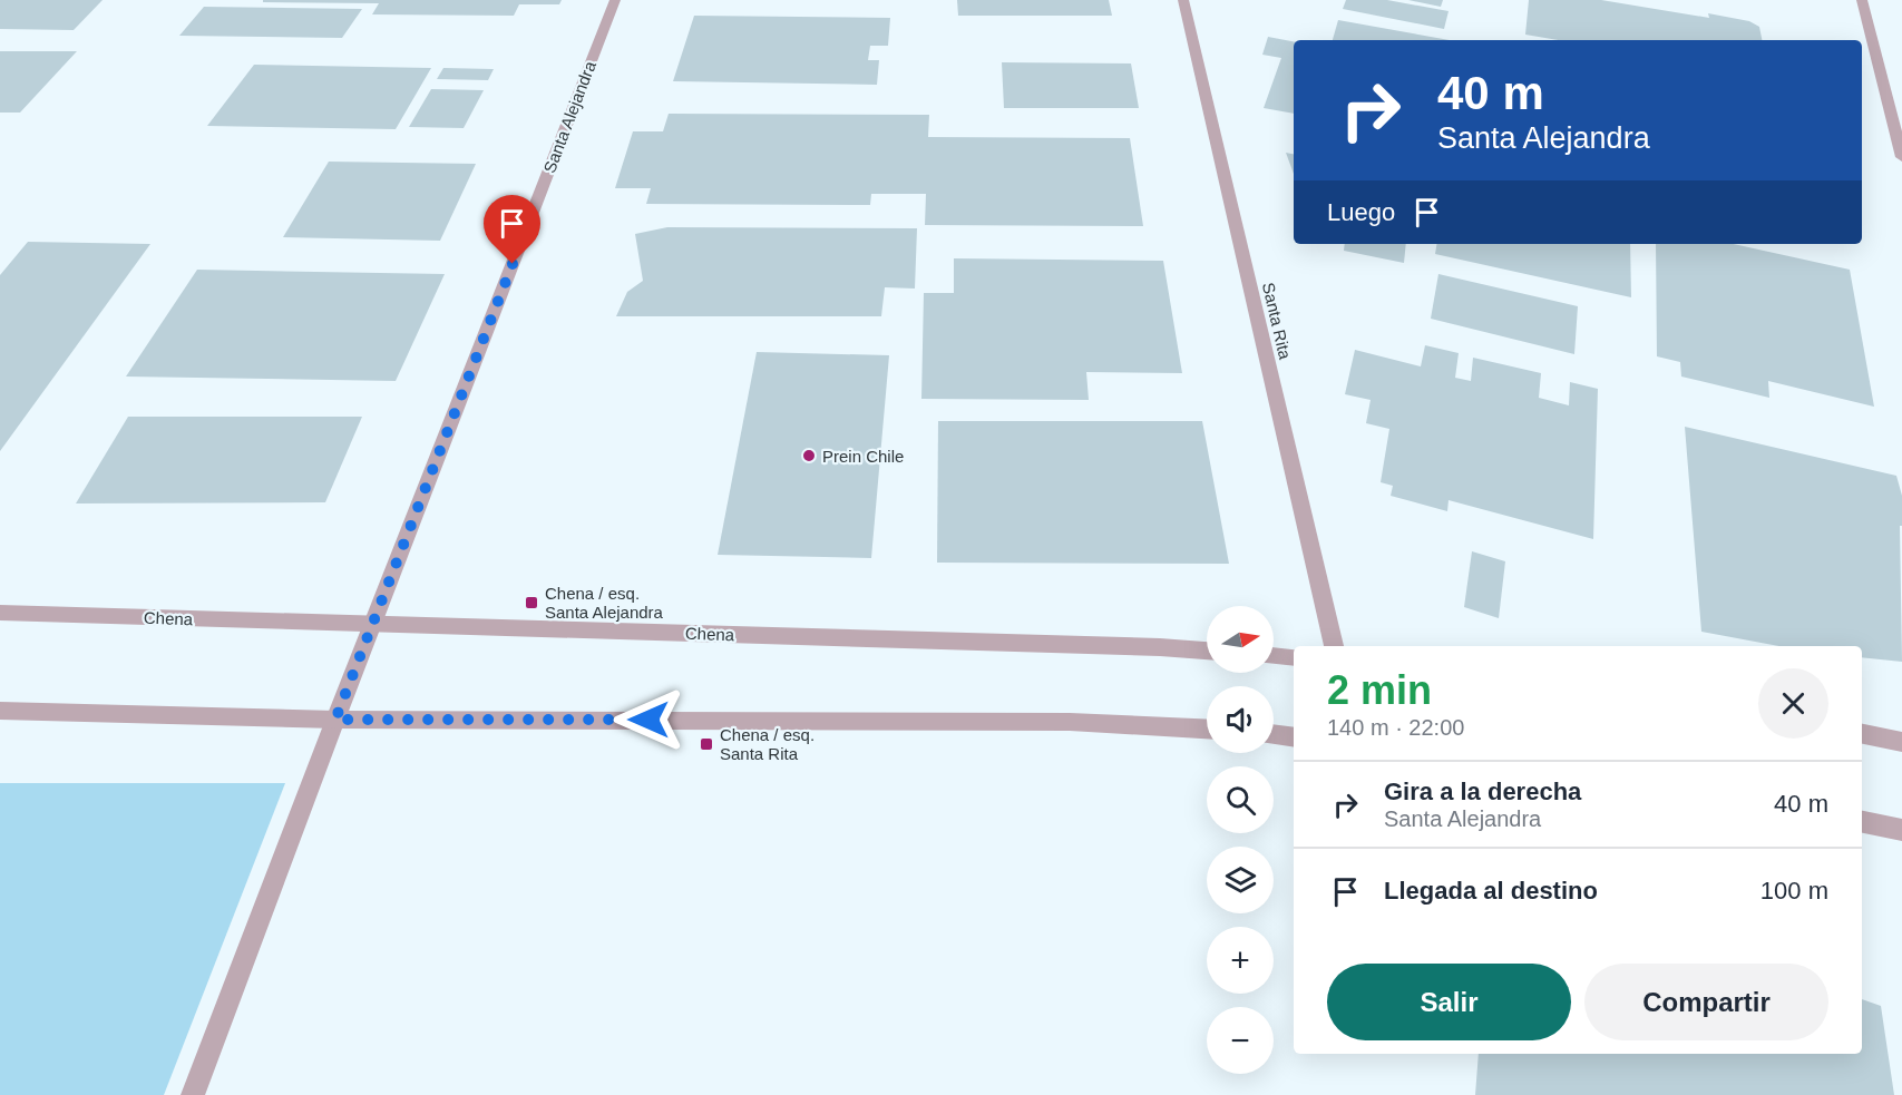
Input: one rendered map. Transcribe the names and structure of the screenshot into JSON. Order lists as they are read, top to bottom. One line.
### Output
{"streets":{"street":["Santa Alejandra","Santa Rita","Chena"]},"crossings":[["Santa Alejandra","Chena"]],"places":{"other":["Prein Chile"],"transit":["Chena / esq. Santa Alejandra","Chena / esq. Santa Rita"]},"north":"right","page":{"turn":["40 m","Santa Alejandra"],"then":"Luego","map_buttons":["+","−"],"heading":["2 min","140 m · 22:00"],"list":[{"name":"Gira a la derecha","note":"Santa Alejandra","value":"40 m"},{"name":"Llegada al destino","value":"100 m"}],"buttons":["Salir","Compartir"]}}
